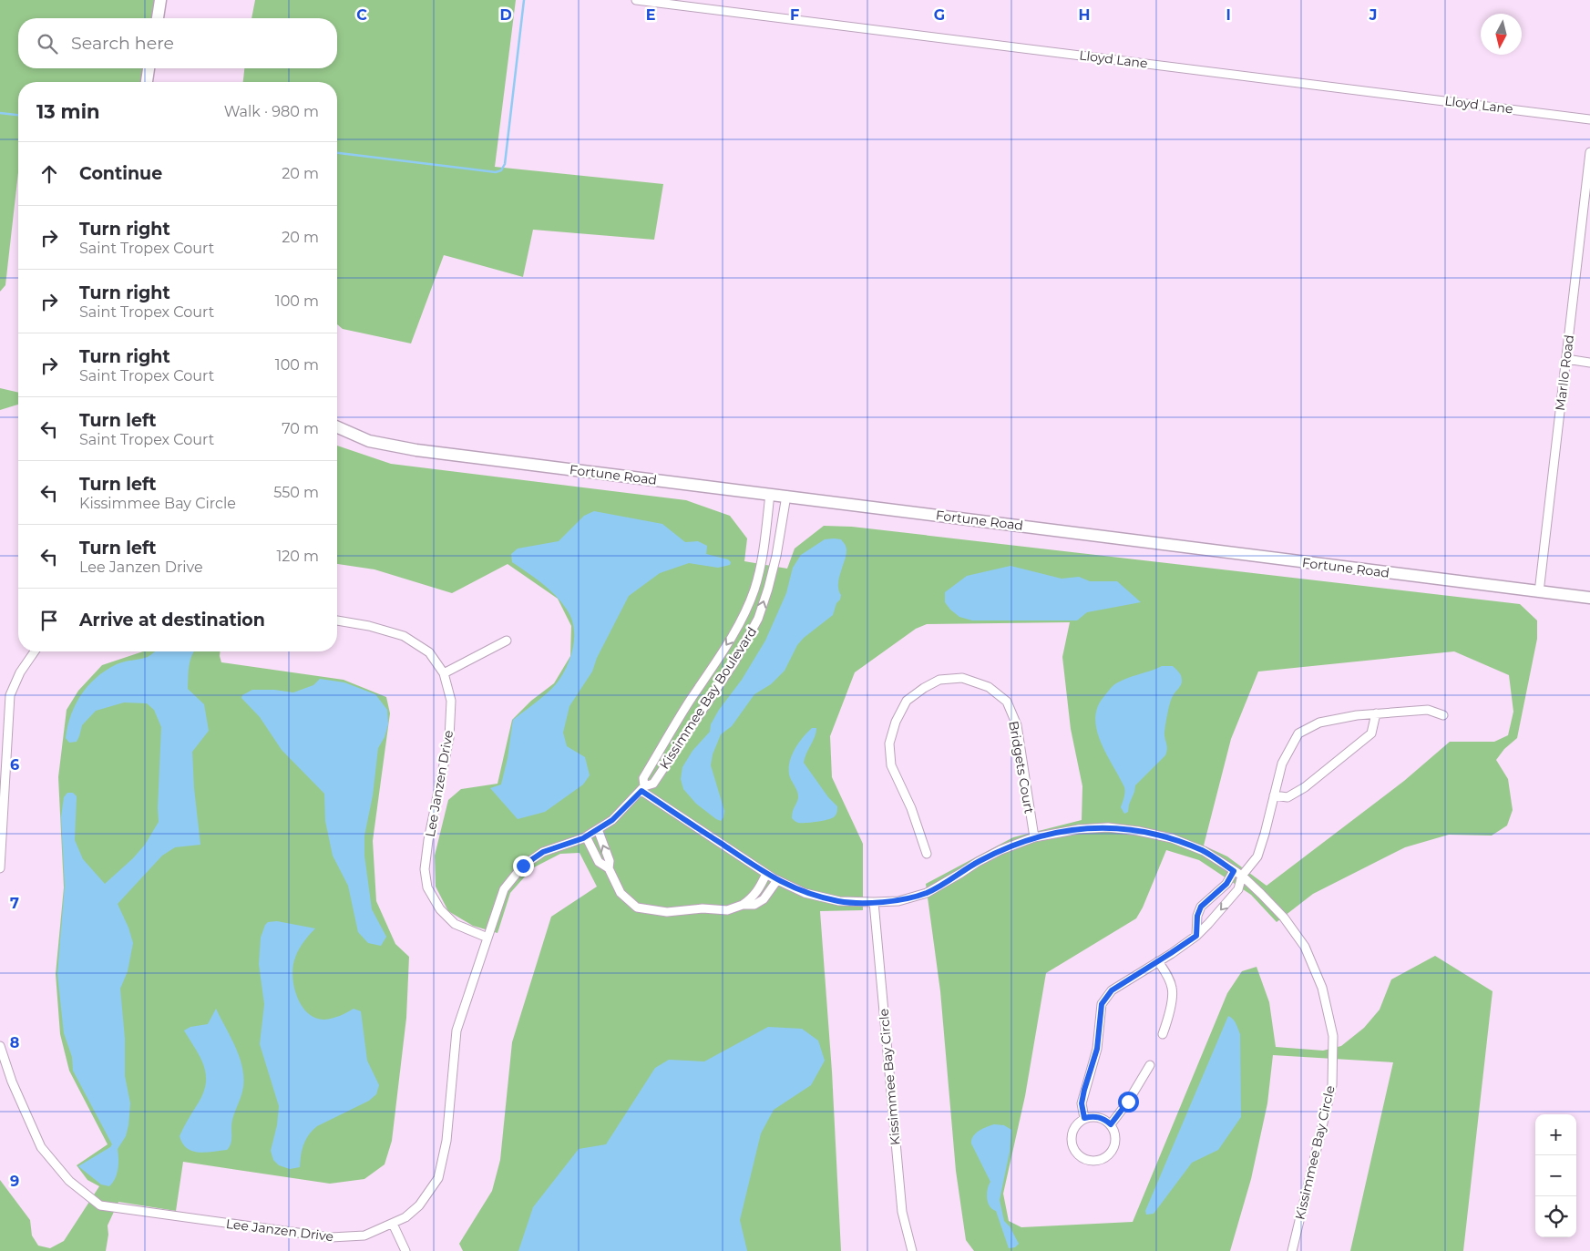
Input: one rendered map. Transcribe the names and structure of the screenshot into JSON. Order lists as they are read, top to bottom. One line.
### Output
{"streets":{"street":["Lloyd Lane","Marllo Road","Fortune Road","Kissimmee Bay Boulevard","Bridgets Court","Lee Janzen Drive","Kissimmee Bay Circle"]},"crossings":[["Marllo Road","Fortune Road"],["Fortune Road","Kissimmee Bay Boulevard"],["Kissimmee Bay Boulevard","Lee Janzen Drive"],["Kissimmee Bay Boulevard","Kissimmee Bay Circle"],["Bridgets Court","Kissimmee Bay Circle"],["Lee Janzen Drive","Kissimmee Bay Circle"]],"north":"bottom","page":{"search":"Search here","heading":["13 min","Walk · 980 m"],"list":[["Continue","20 m"],["Turn right","Saint Tropex Court","20 m"],["Turn right","Saint Tropex Court","100 m"],["Turn right","Saint Tropex Court","100 m"],["Turn left","Saint Tropex Court","70 m"],["Turn left","Kissimmee Bay Circle","550 m"],["Turn left","Lee Janzen Drive","120 m"],"Arrive at destination"],"map_buttons":["+","−"]},"grid":{"columns":["C","D","E","F","G","H","I","J"],"rows":["6","7","8","9"]}}
